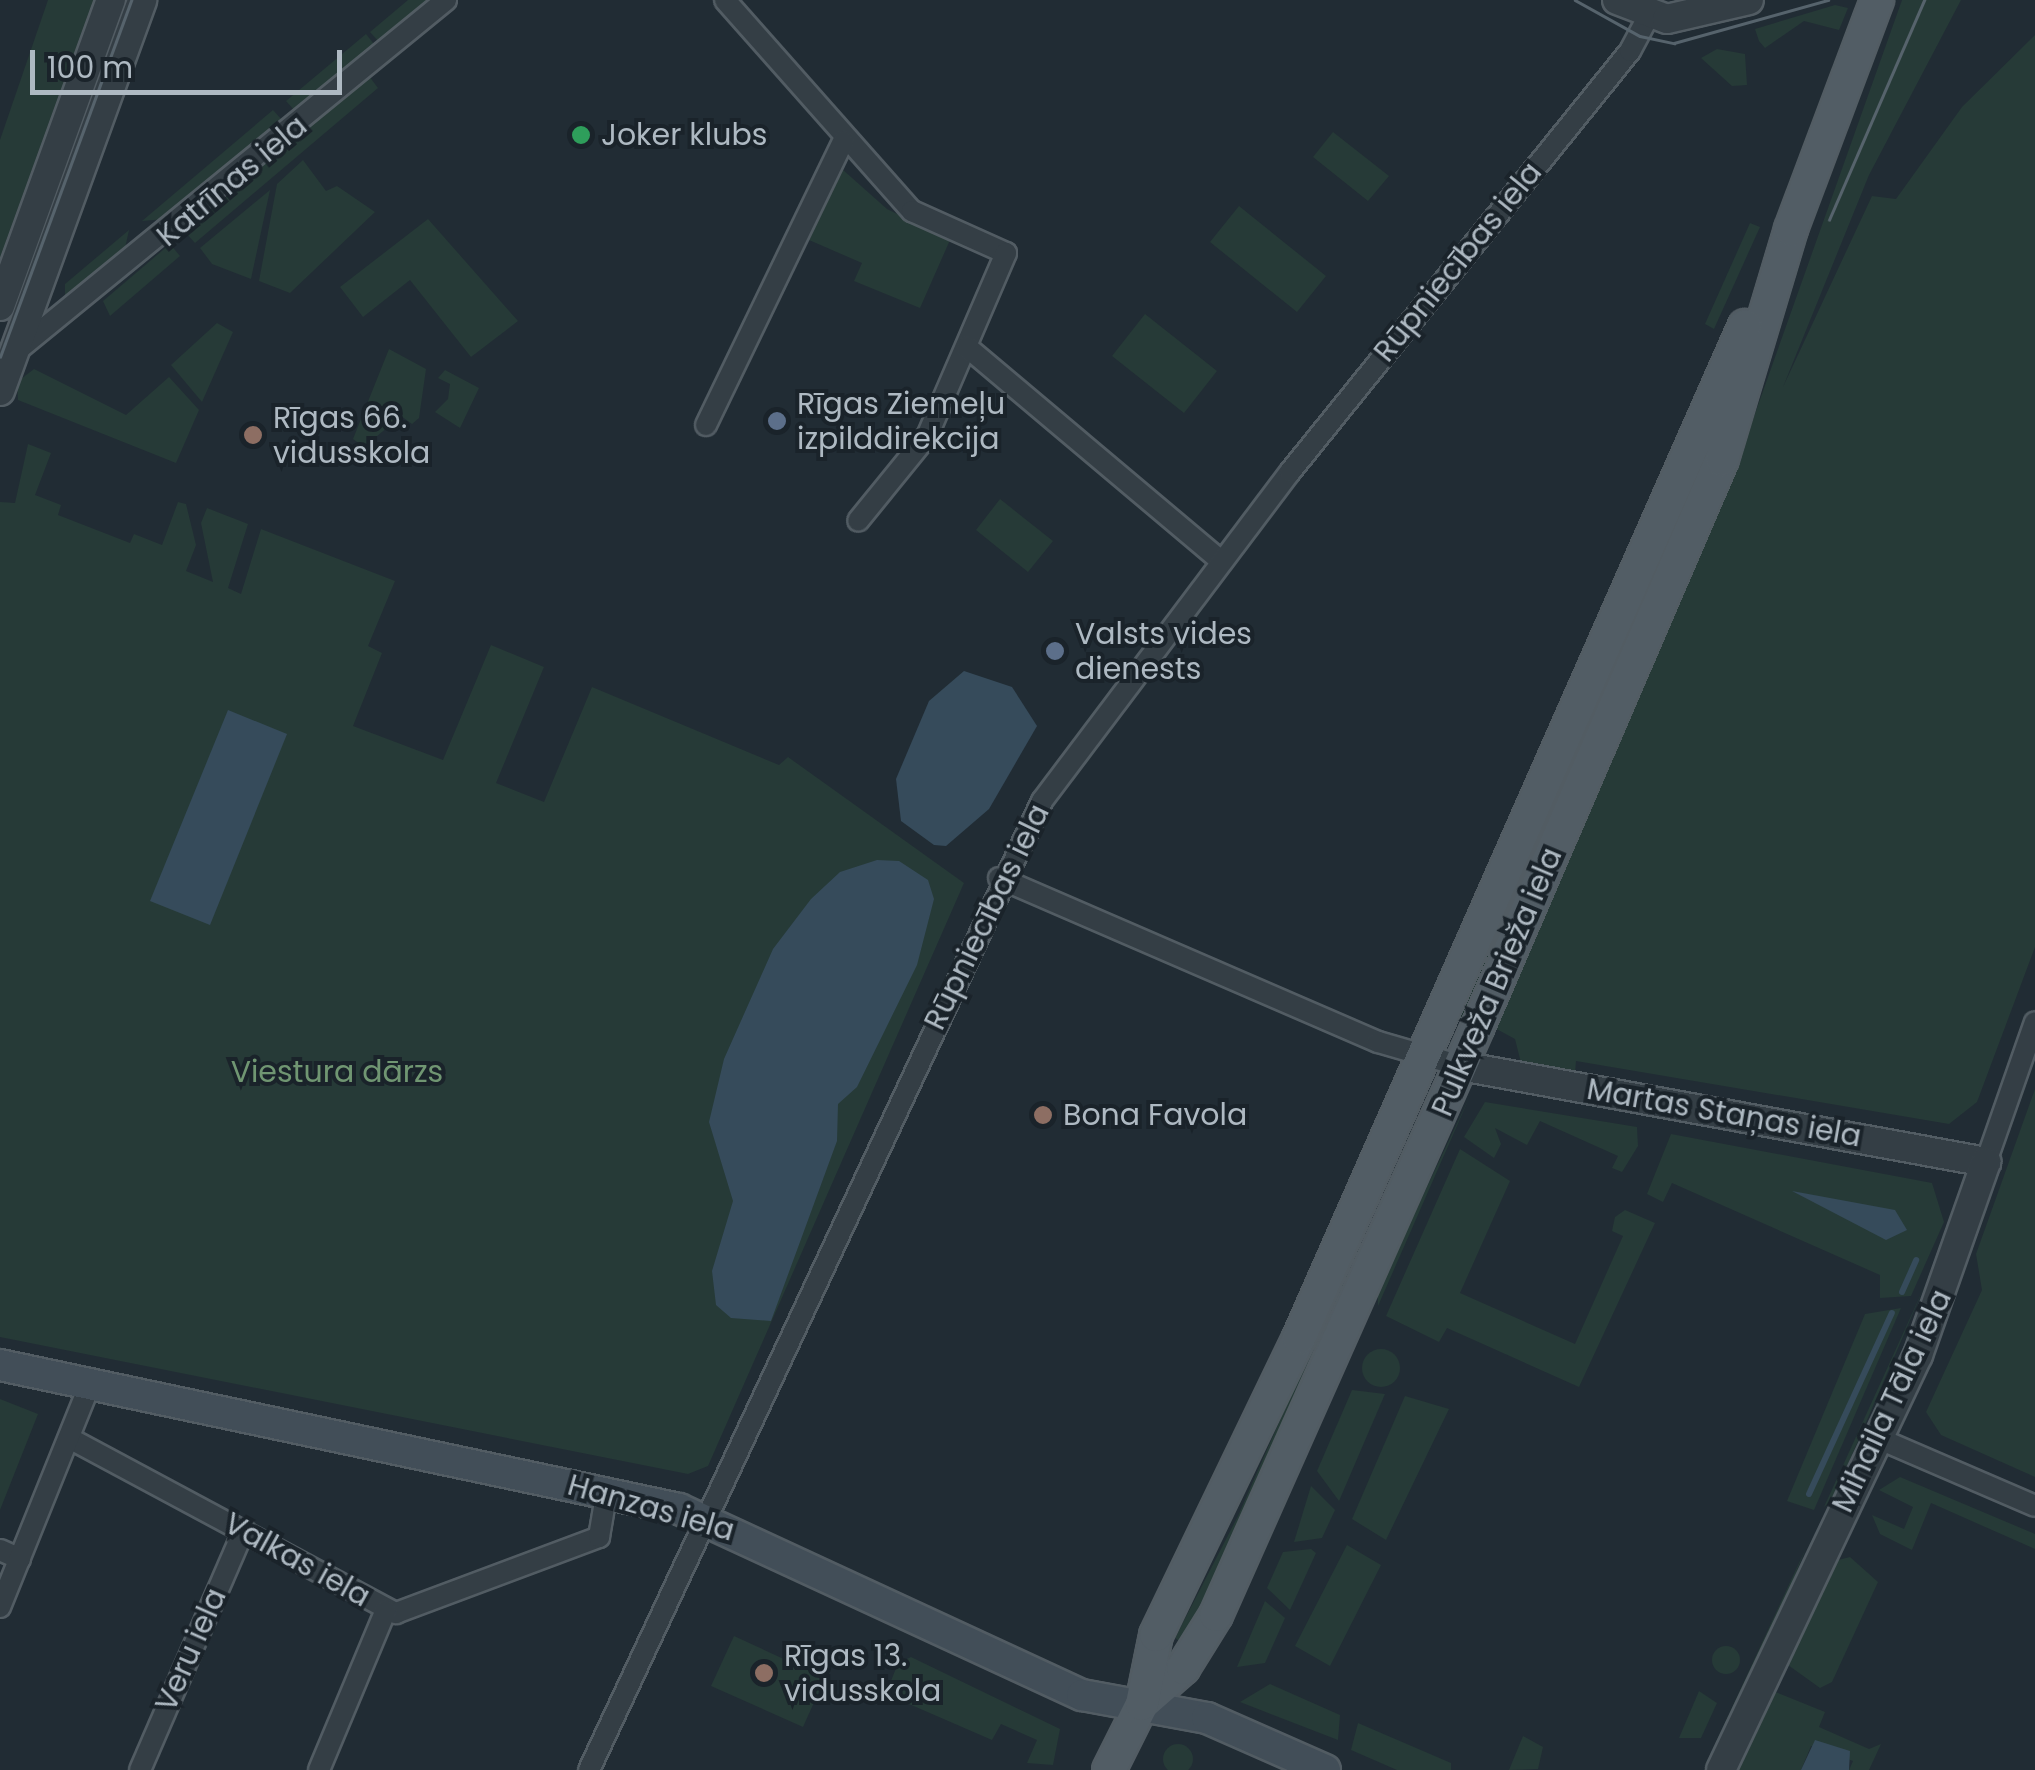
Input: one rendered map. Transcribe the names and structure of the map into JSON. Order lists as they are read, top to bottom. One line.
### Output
{"streets":{"main road":["Pulkveža Brieža iela","Hanzas iela"],"street":["Katrīnas iela","Rūpniecības iela","Martas Staņas iela","Mihaila Tāla iela","Valkas iela","Veru iela"]},"crossings":[["Rūpniecības iela","Hanzas iela"],["Pulkveža Brieža iela","Martas Staņas iela"],["Pulkveža Brieža iela","Hanzas iela"],["Martas Staņas iela","Mihaila Tāla iela"],["Hanzas iela","Valkas iela"],["Valkas iela","Veru iela"]],"parks":["Viestura dārzs"],"places":["Joker klubs","Rīgas Ziemeļu izpilddirekcija","Rīgas 66. vidusskola","Valsts vides dienests","Bona Favola","Rīgas 13. vidusskola"],"scale_bar":"100 m"}
